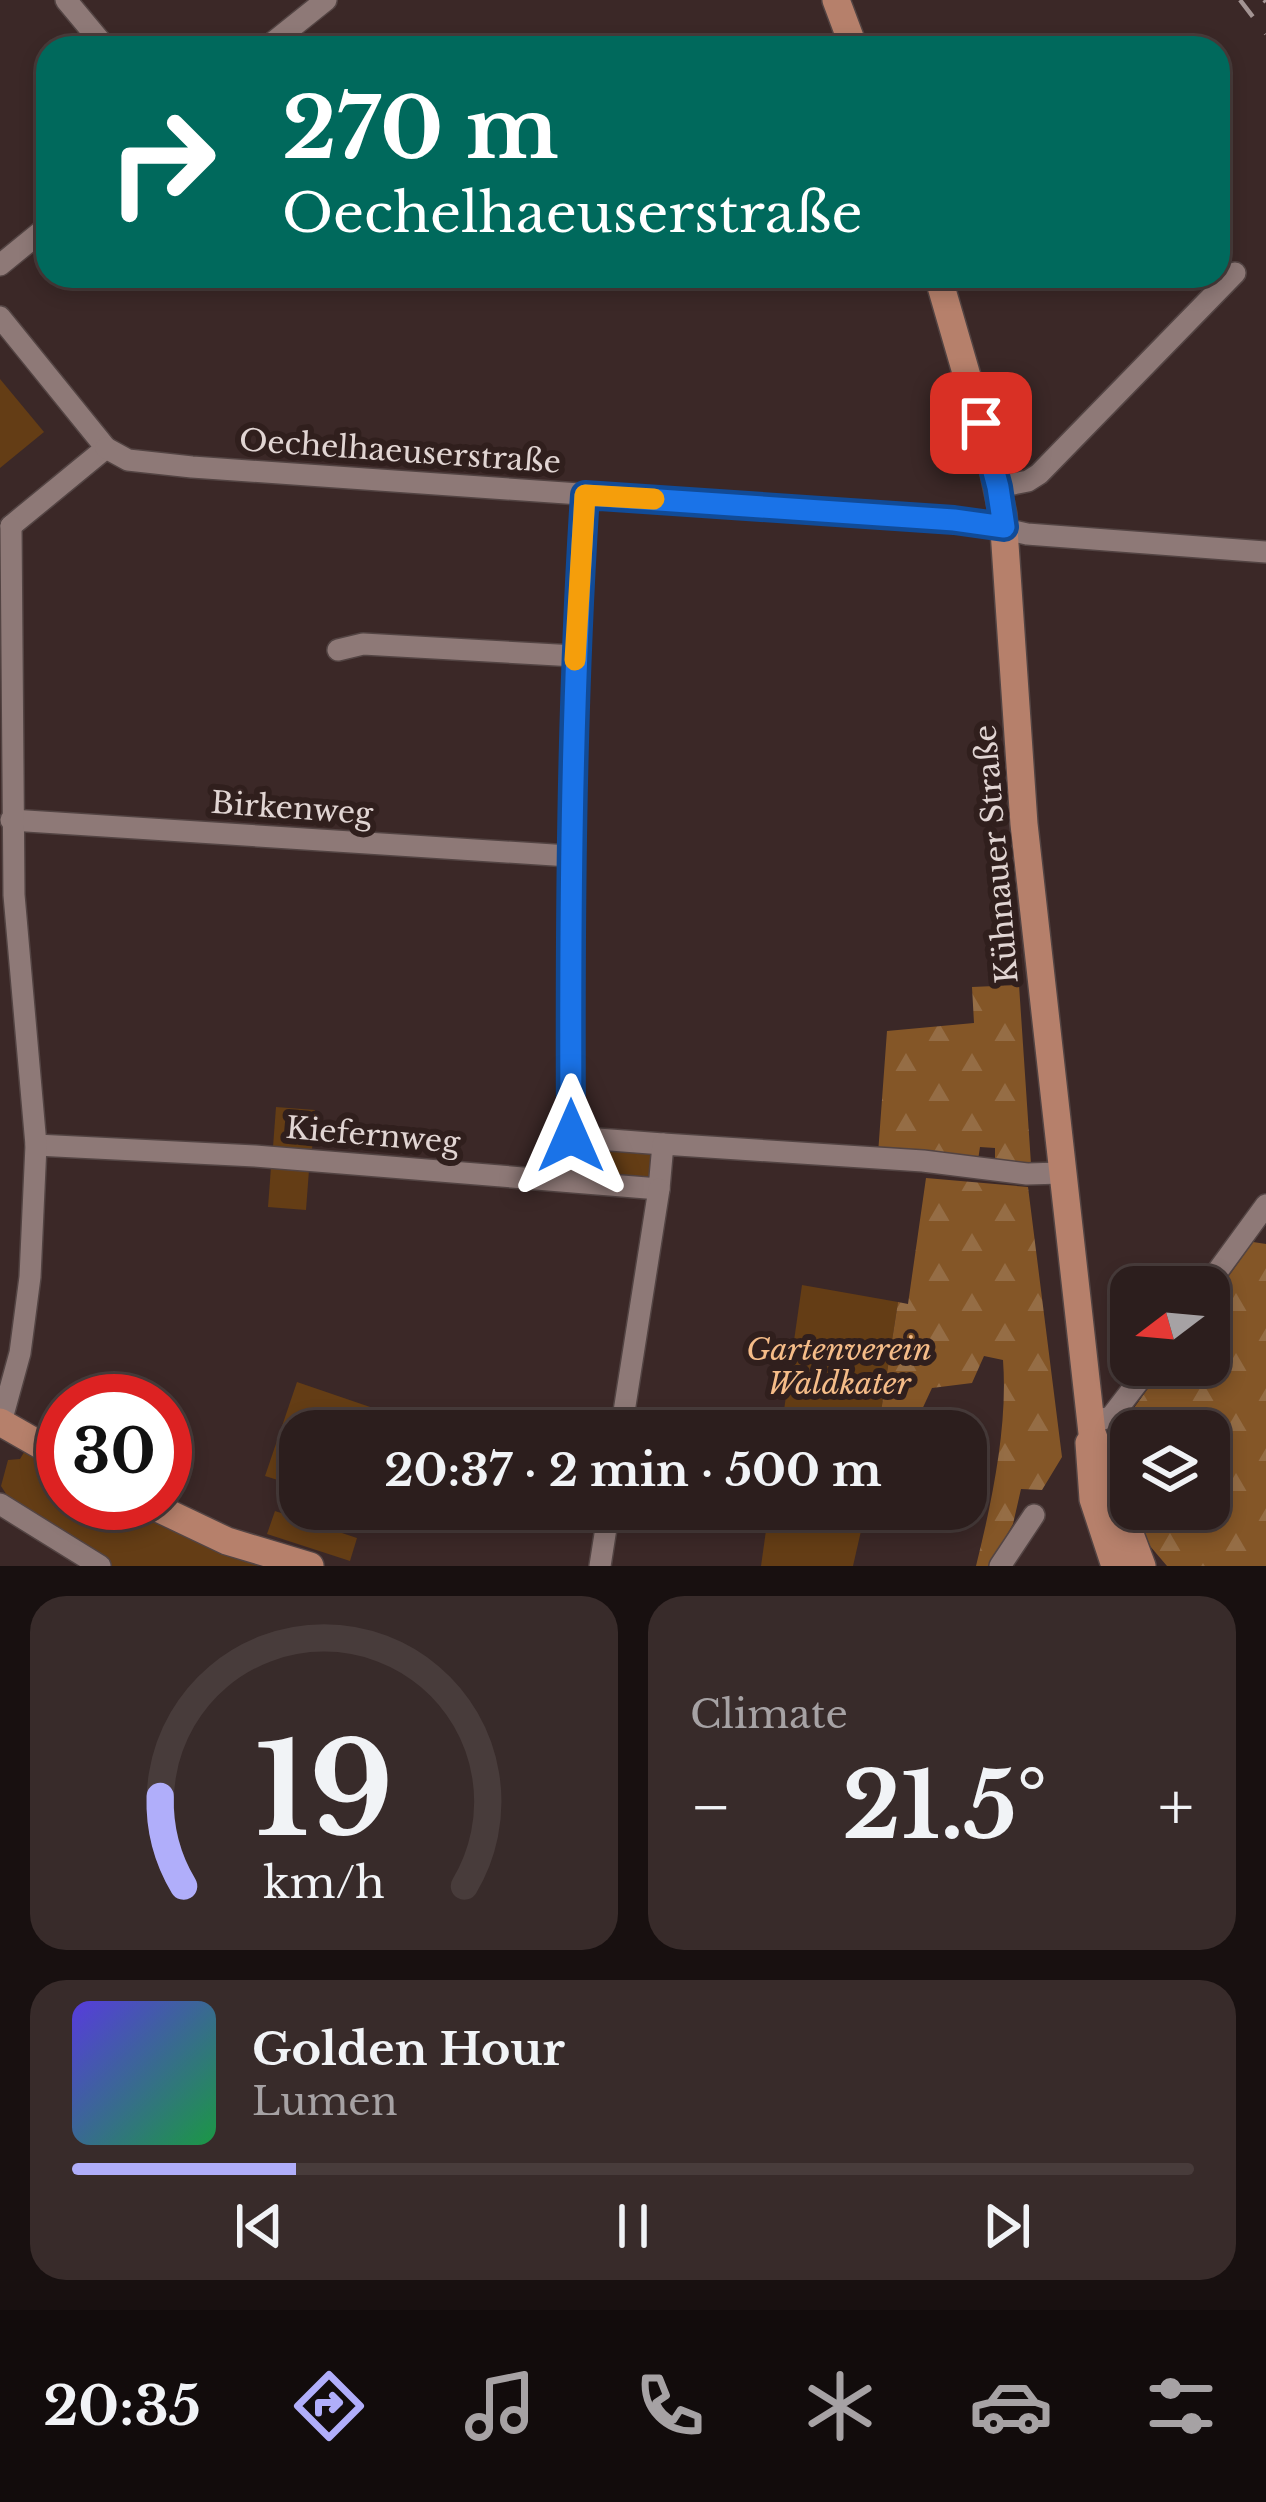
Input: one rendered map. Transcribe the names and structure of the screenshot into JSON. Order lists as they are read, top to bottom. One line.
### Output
{"streets":{"main road":["Kühnauer Straße"],"street":["Oechelhaeuserstraße","Birkenweg","Kiefernweg"]},"crossings":[["Oechelhaeuserstraße","Kühnauer Straße"]],"parks":["Gartenverein Waldkater"],"north":"left","page":{"turn":["270 m","Oechelhaeuserstraße"],"limit":"30","trip":"20:37 · 2 min · 500 m","tile":"Climate","heat":["−","21.5°","+"],"song":["Golden Hour","Lumen"],"tabs":"20:35","gauge":["19","km/h"]}}
